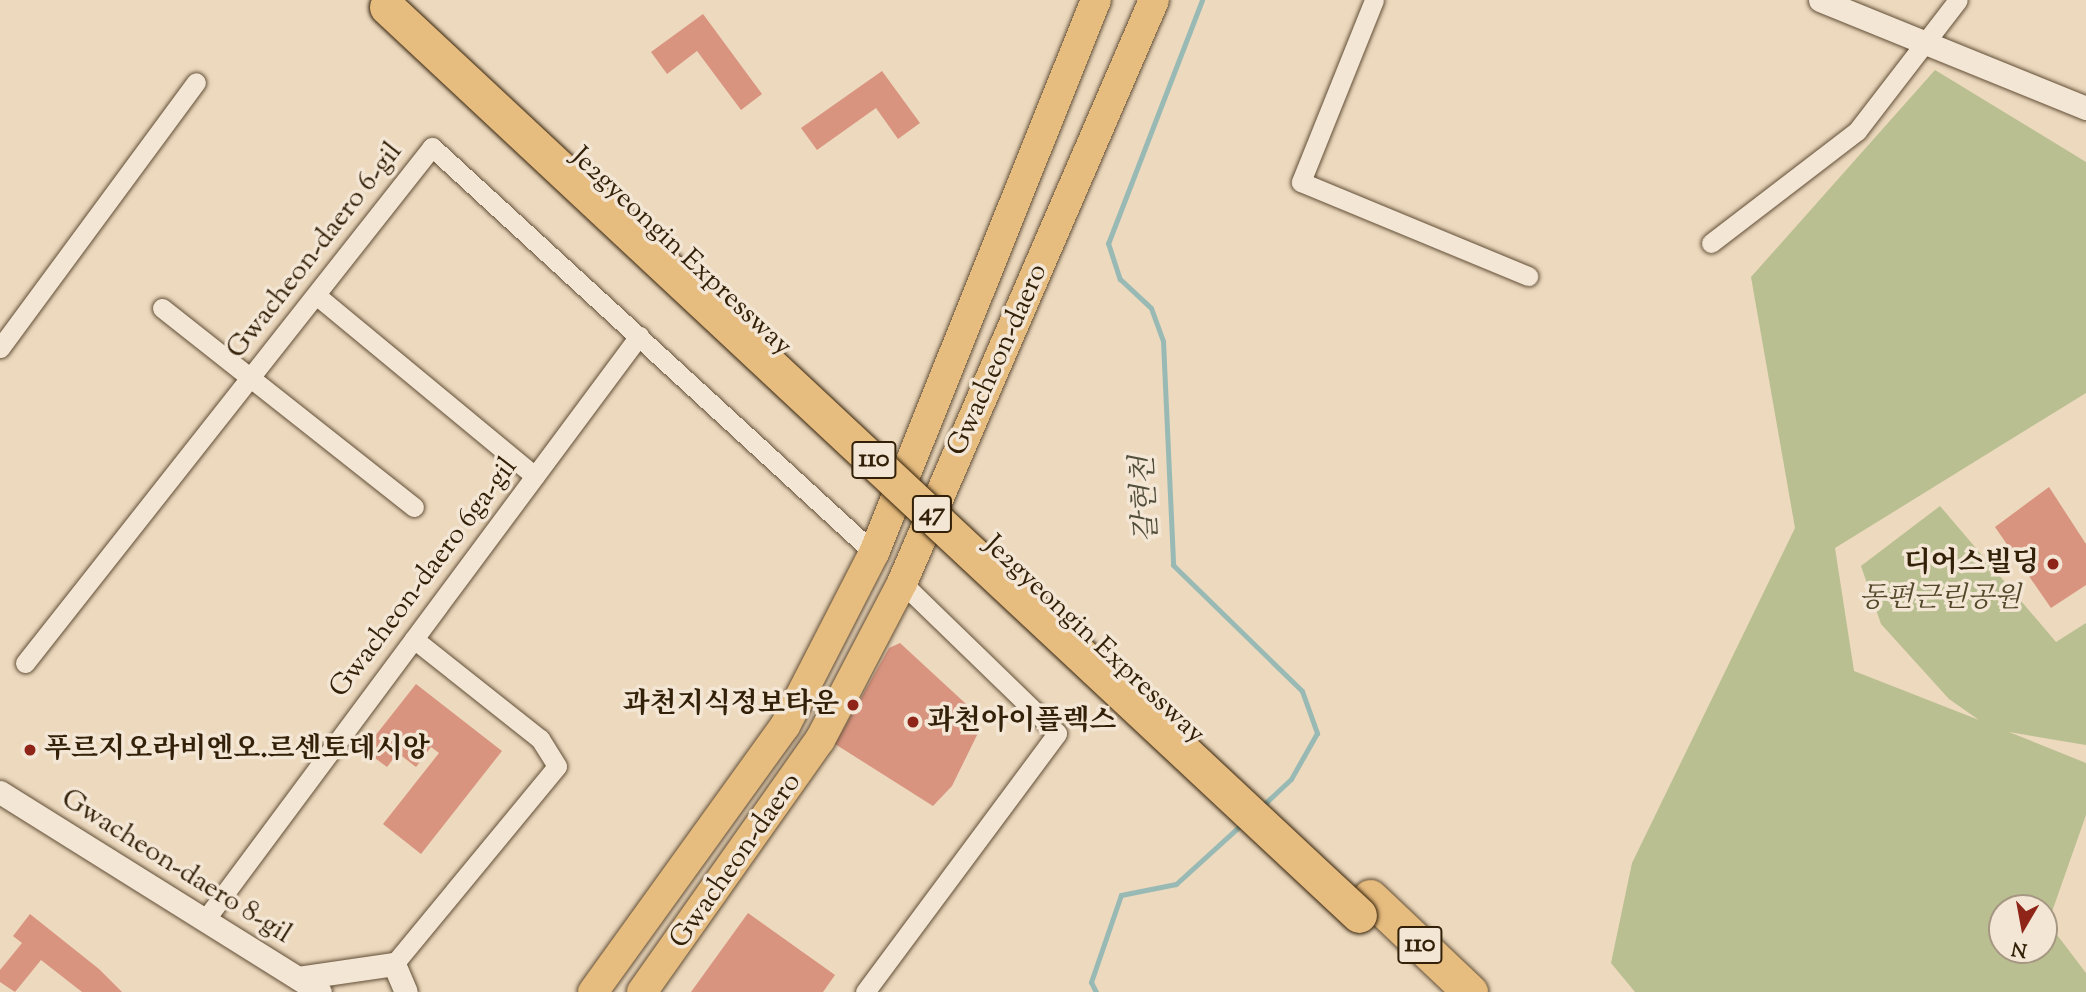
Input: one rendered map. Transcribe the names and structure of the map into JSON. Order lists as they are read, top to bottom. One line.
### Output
{"streets":{"highway":["Je2gyeongin Expressway","110"],"main road":["Gwacheon-daero","47"],"street":["Gwacheon-daero 6-gil","Gwacheon-daero 6ga-gil","Gwacheon-daero 8-gil"]},"crossings":[["Gwacheon-daero 6-gil","Gwacheon-daero"],["Gwacheon-daero 6-gil","Gwacheon-daero 6ga-gil"],["Gwacheon-daero 6ga-gil","Gwacheon-daero 8-gil"]],"water":["갈현천"],"parks":["동편근린공원"],"places":["디어스빌딩","과천지식정보타운","과천아이플렉스","푸르지오라비엔오.르센토데시앙"],"north":"bottom"}
